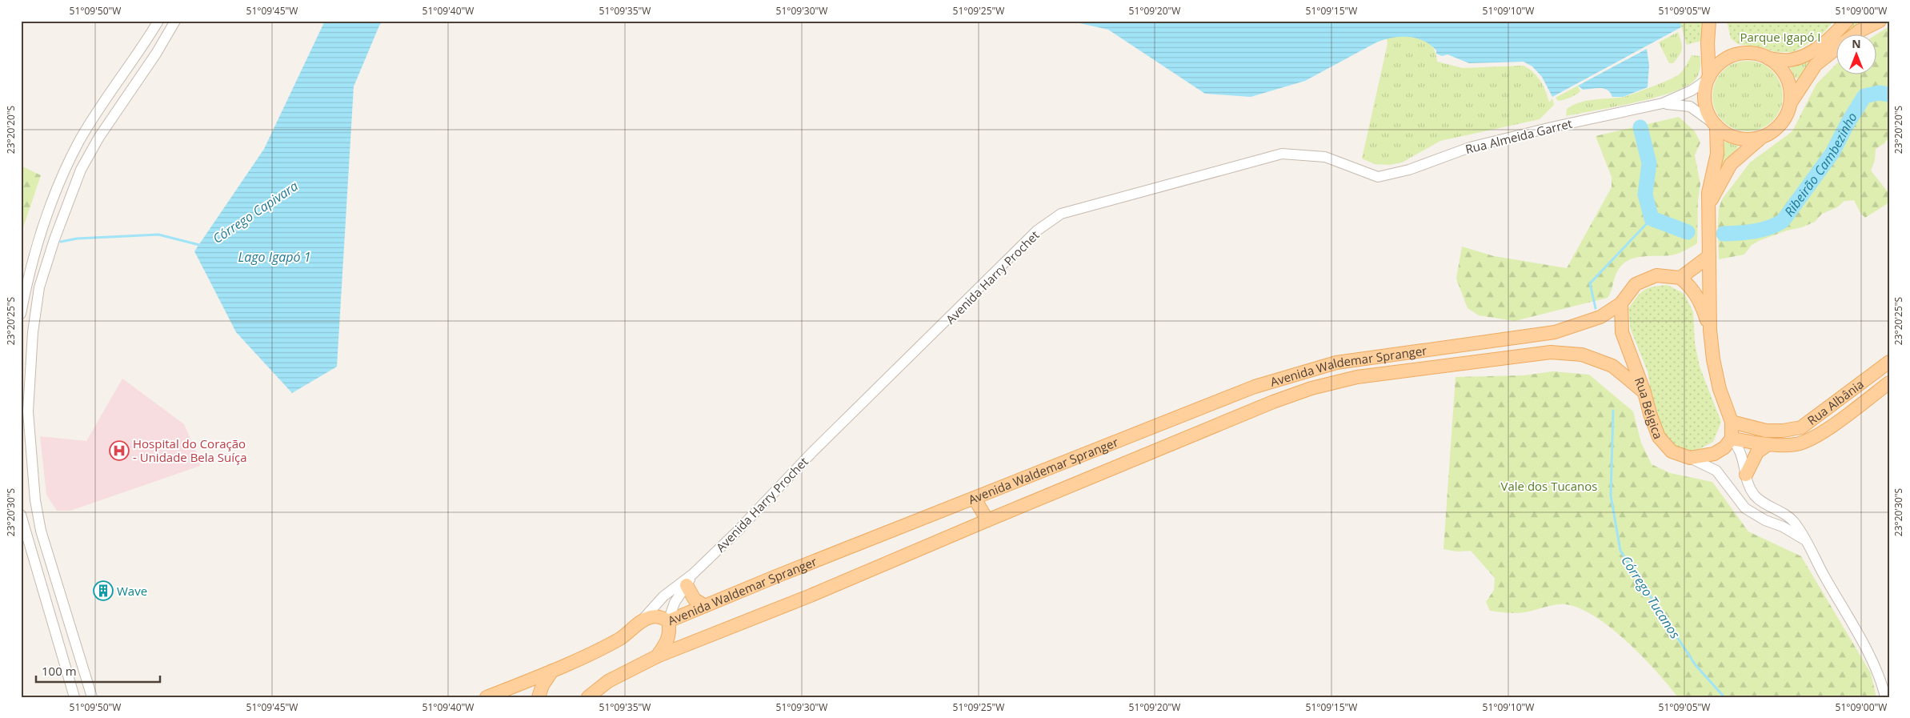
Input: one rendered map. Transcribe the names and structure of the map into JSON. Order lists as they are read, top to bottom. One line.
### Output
{"streets":{"main road":["Avenida Waldemar Spranger","Rua Albânia","Rua Bélgica"],"street":["Rua Almeida Garret","Avenida Harry Prochet"]},"crossings":[["Rua Almeida Garret","Avenida Harry Prochet"],["Avenida Harry Prochet","Avenida Waldemar Spranger"],["Avenida Waldemar Spranger","Rua Bélgica"]],"water":["Ribeirão Cambezinho","Córrego Capivara","Lago Igapó 1","Córrego Tucanos"],"parks":["Parque Igapó I","Vale dos Tucanos"],"places":{"hospital":["Hospital do Coração - Unidade Bela Suíça"],"building":["Wave"]},"scale_bar":"100 m","north":"top","coordinates":["51°09'50\"W","51°09'45\"W","51°09'40\"W","51°09'35\"W","51°09'30\"W","51°09'25\"W","51°09'20\"W","51°09'15\"W","51°09'10\"W","51°09'05\"W","51°09'00\"W","23°20'20\"S","23°20'25\"S","23°20'30\"S"]}
